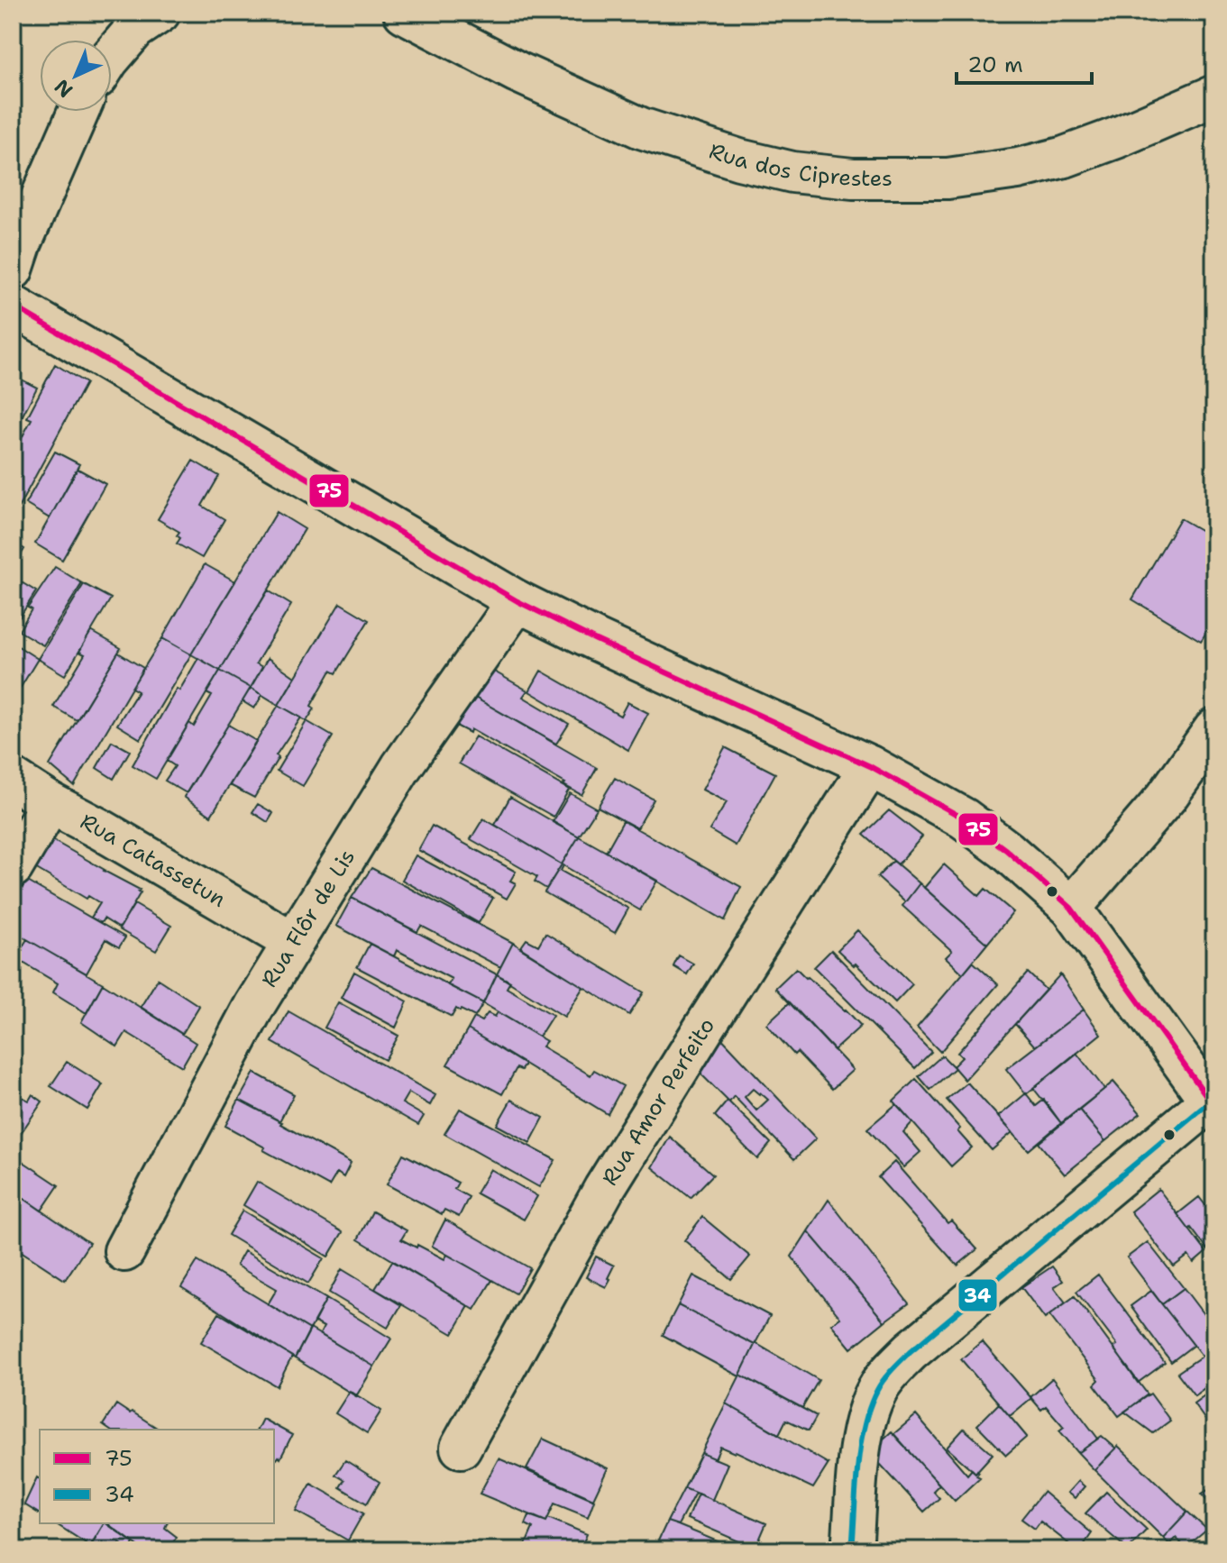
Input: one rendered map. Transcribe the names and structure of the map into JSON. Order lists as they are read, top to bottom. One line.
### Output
{"streets":{"street":["Rua dos Ciprestes","Rua Catassetun","Rua Flôr de Lis","Rua Amor Perfeito"]},"crossings":[["Rua Catassetun","Rua Flôr de Lis"]],"lines":["transit line 75","transit line 34"],"legend":["75","34"],"scale_bar":"20 m","north":"bottom left"}
